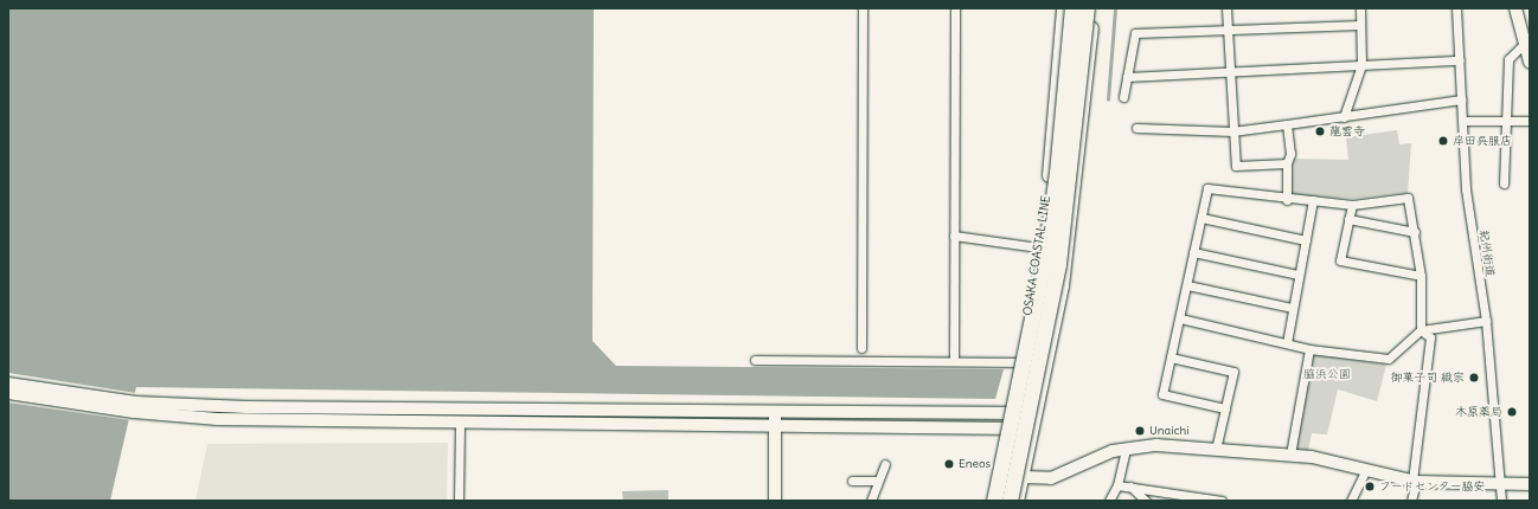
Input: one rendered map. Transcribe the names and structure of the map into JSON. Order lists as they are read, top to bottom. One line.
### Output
{"streets":{"main road":["OSAKA COASTAL LINE"],"street":["紀州街道"]},"parks":["脇浜公園"],"places":["龍雲寺","岸田呉服店","御菓子司 織宗","木原薬局","Unaichi","Eneos","フードセンター脇安"]}
